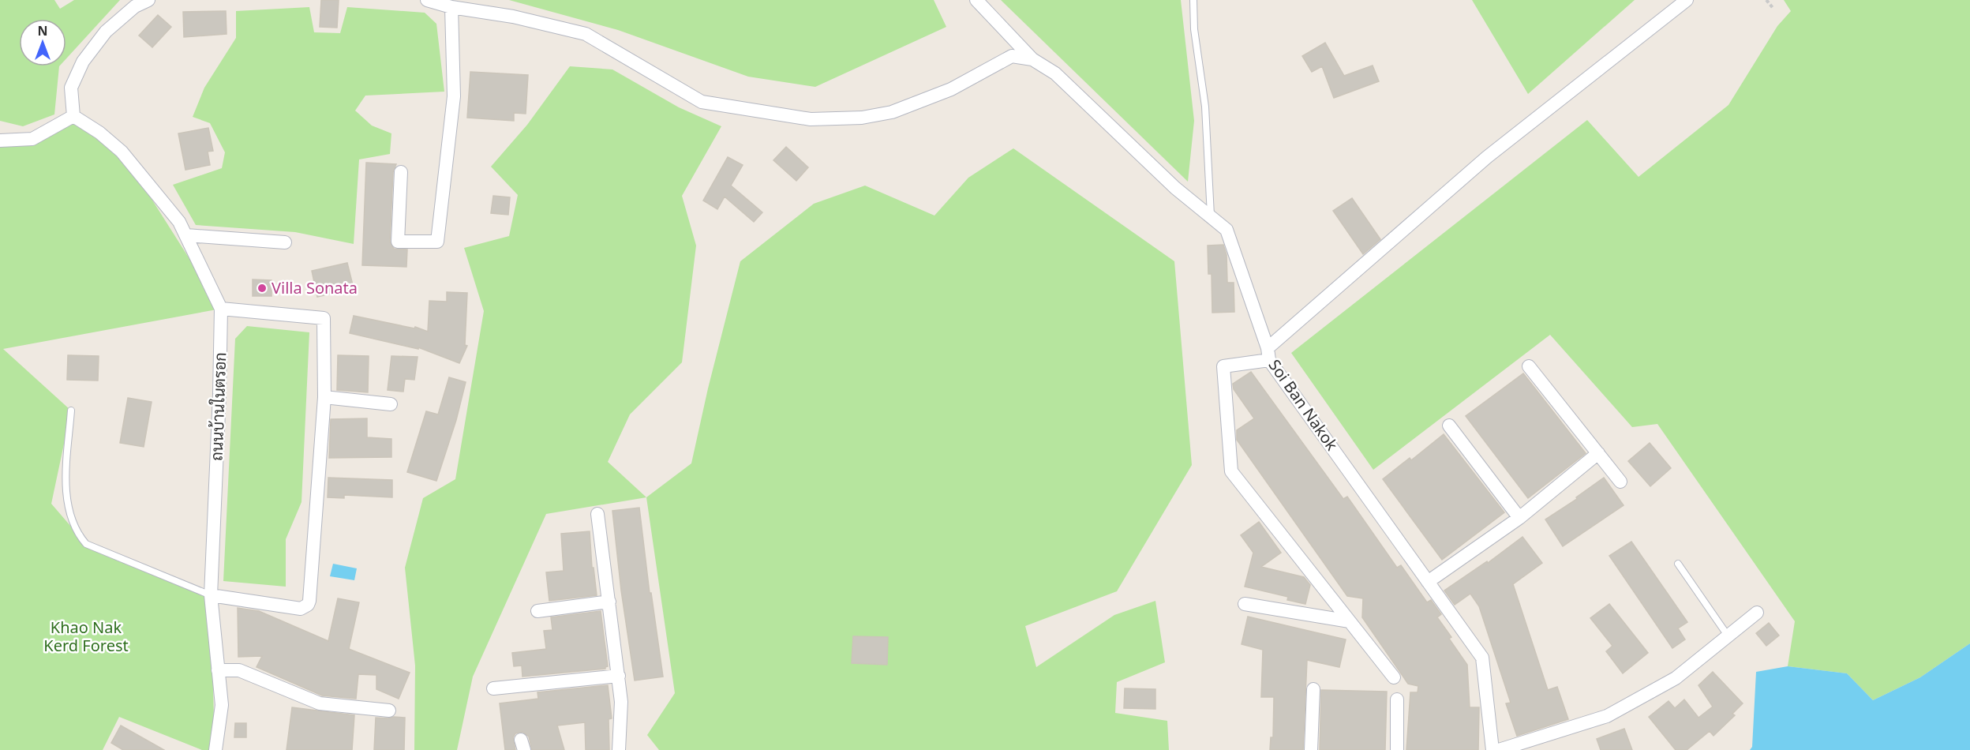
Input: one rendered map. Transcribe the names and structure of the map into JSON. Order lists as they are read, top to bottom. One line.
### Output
{"streets":{"street":["Soi Ban Nakok","ถนนบ้านในตรอก"]},"parks":["Khao Nak Kerd Forest"],"places":["Villa Sonata"],"north":"top"}
